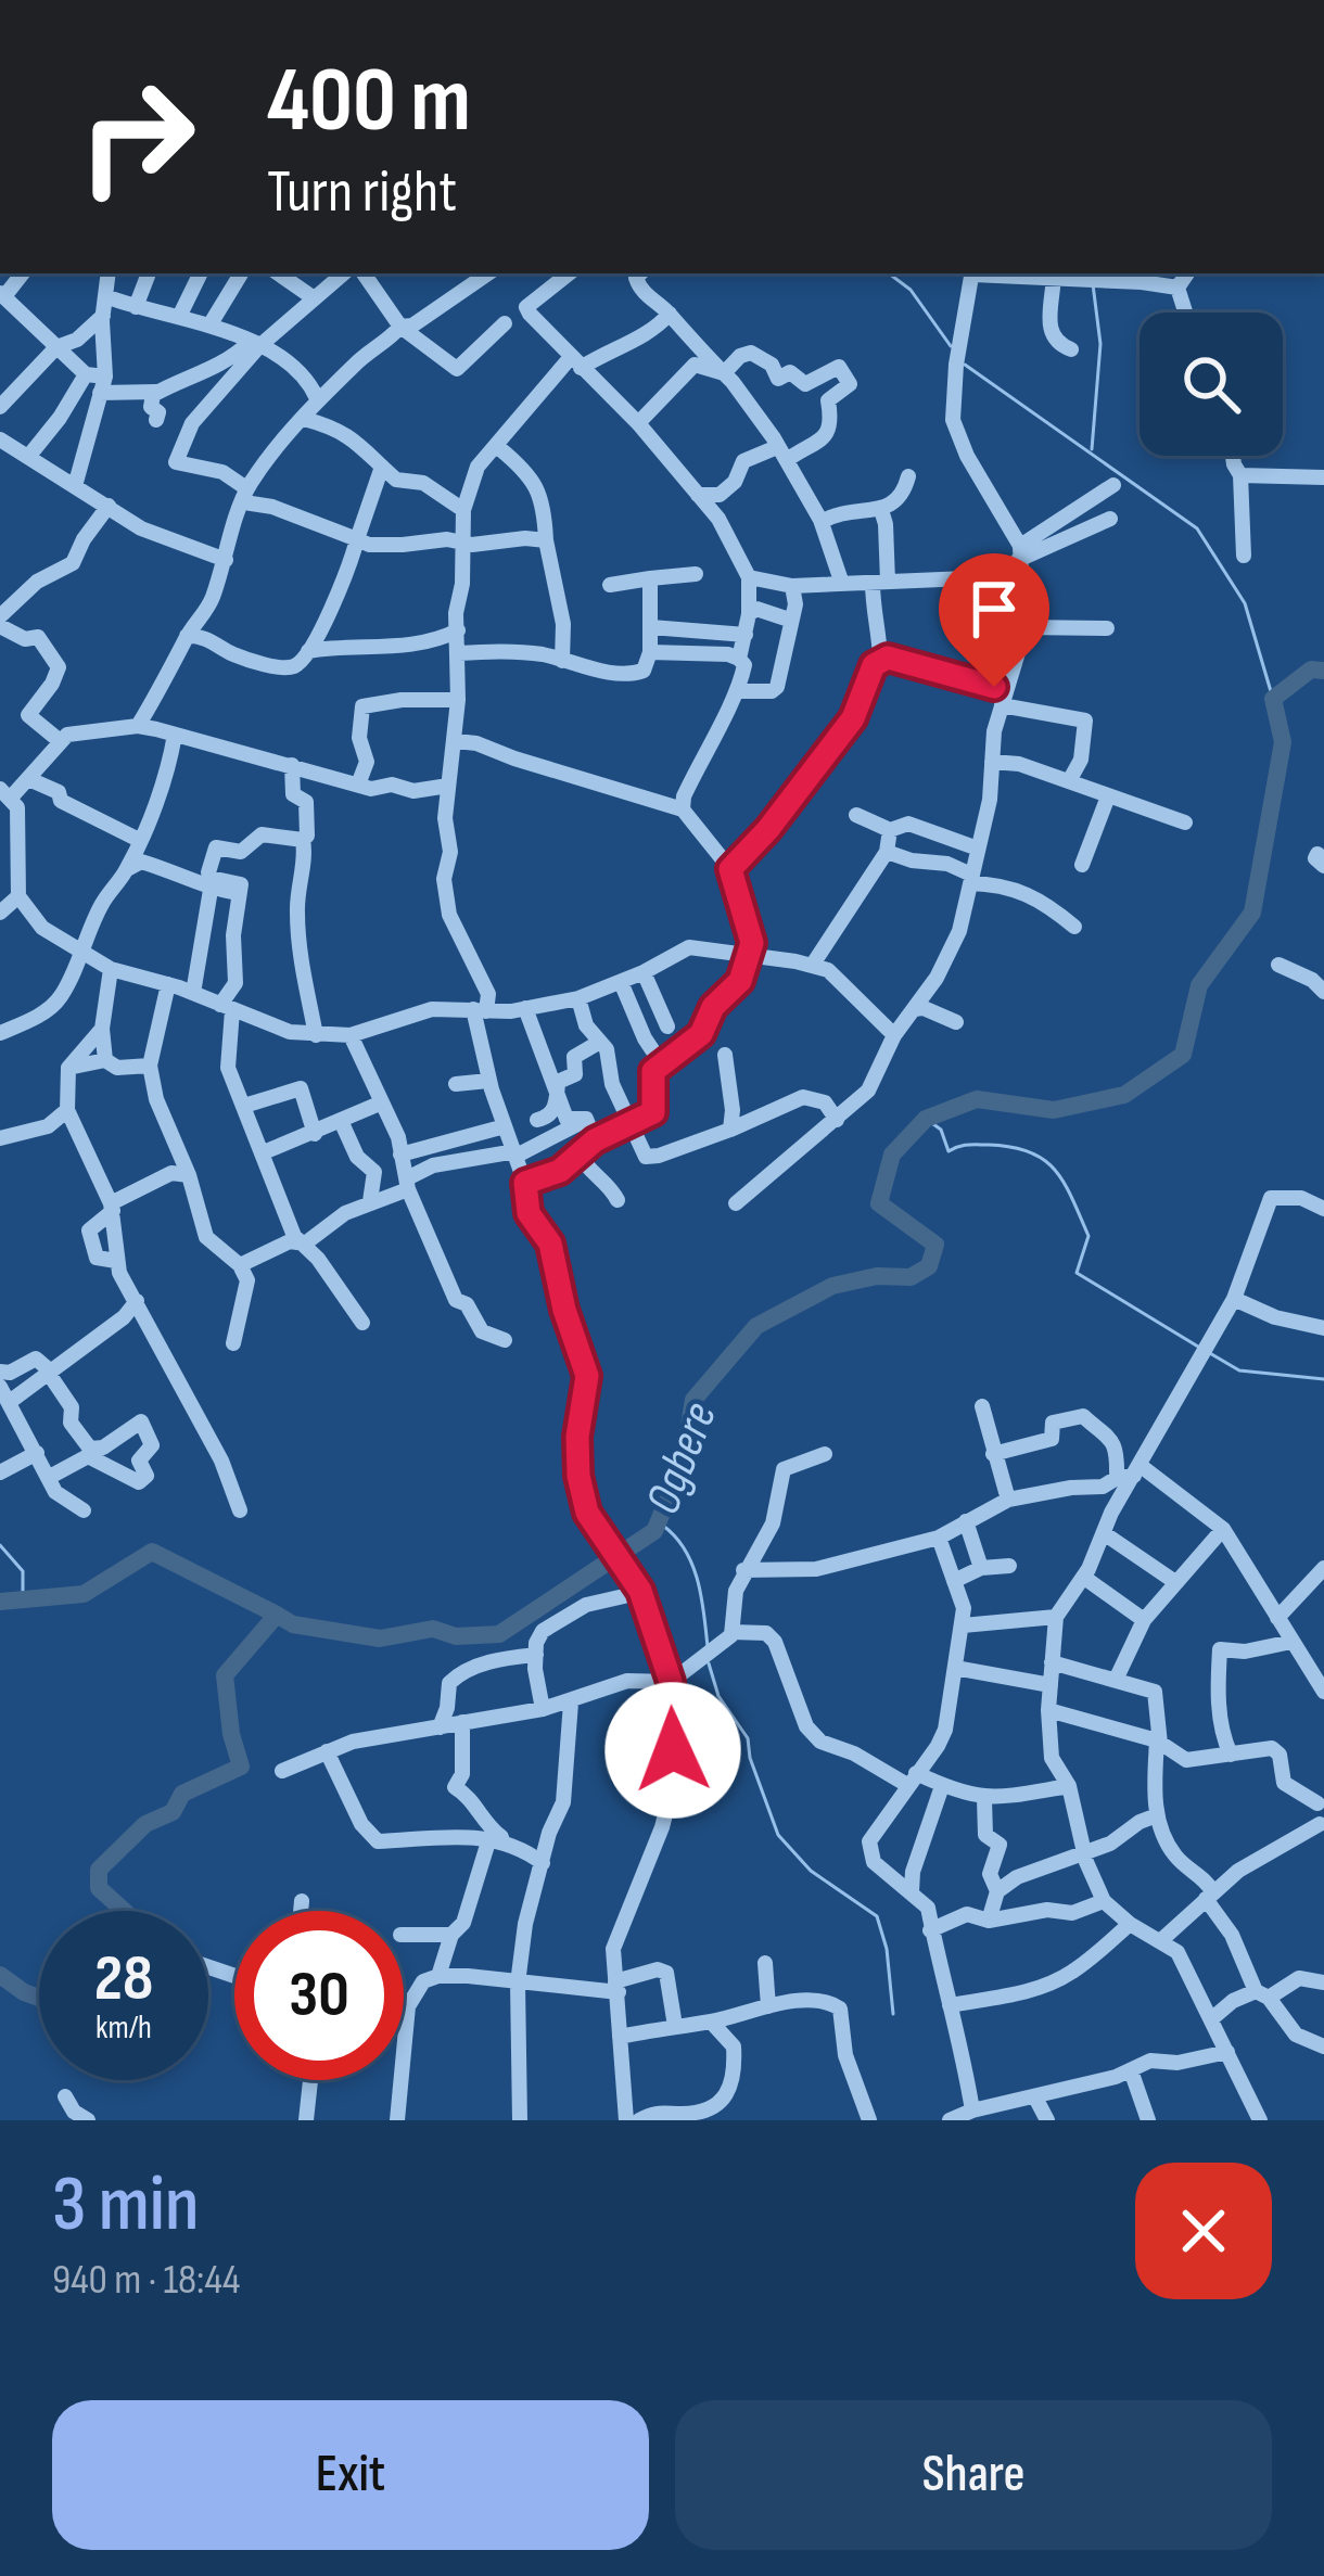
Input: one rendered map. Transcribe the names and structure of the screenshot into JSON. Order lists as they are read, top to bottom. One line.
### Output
{"water":["Ogbere"],"page":{"turn":["400 m","Turn right"],"speed":"28 km/h","limit":"30","heading":["3 min","940 m · 18:44"],"buttons":["Exit","Share"]}}
